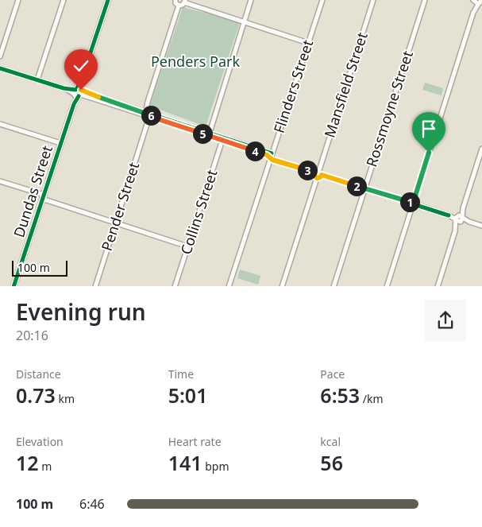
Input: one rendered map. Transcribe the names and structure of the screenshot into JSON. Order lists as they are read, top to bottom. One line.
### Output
{"streets":{"street":["Mansfield Street","Flinders Street","Rossmoyne Street","Dundas Street","Pender Street","Collins Street"]},"parks":["Penders Park"],"scale_bar":"100 m","page":{"pins":["6","5","4","3","2","1"],"scale":"100 m","heading":["Evening run","20:16"],"stats":[["Distance","0.73 km"],["Time","5:01"],["Pace","6:53 /km"],["Elevation","12 m"],["Heart rate","141 bpm"],["kcal","56"]],"list":[{"name":"100 m","note":"6:46"}]}}
